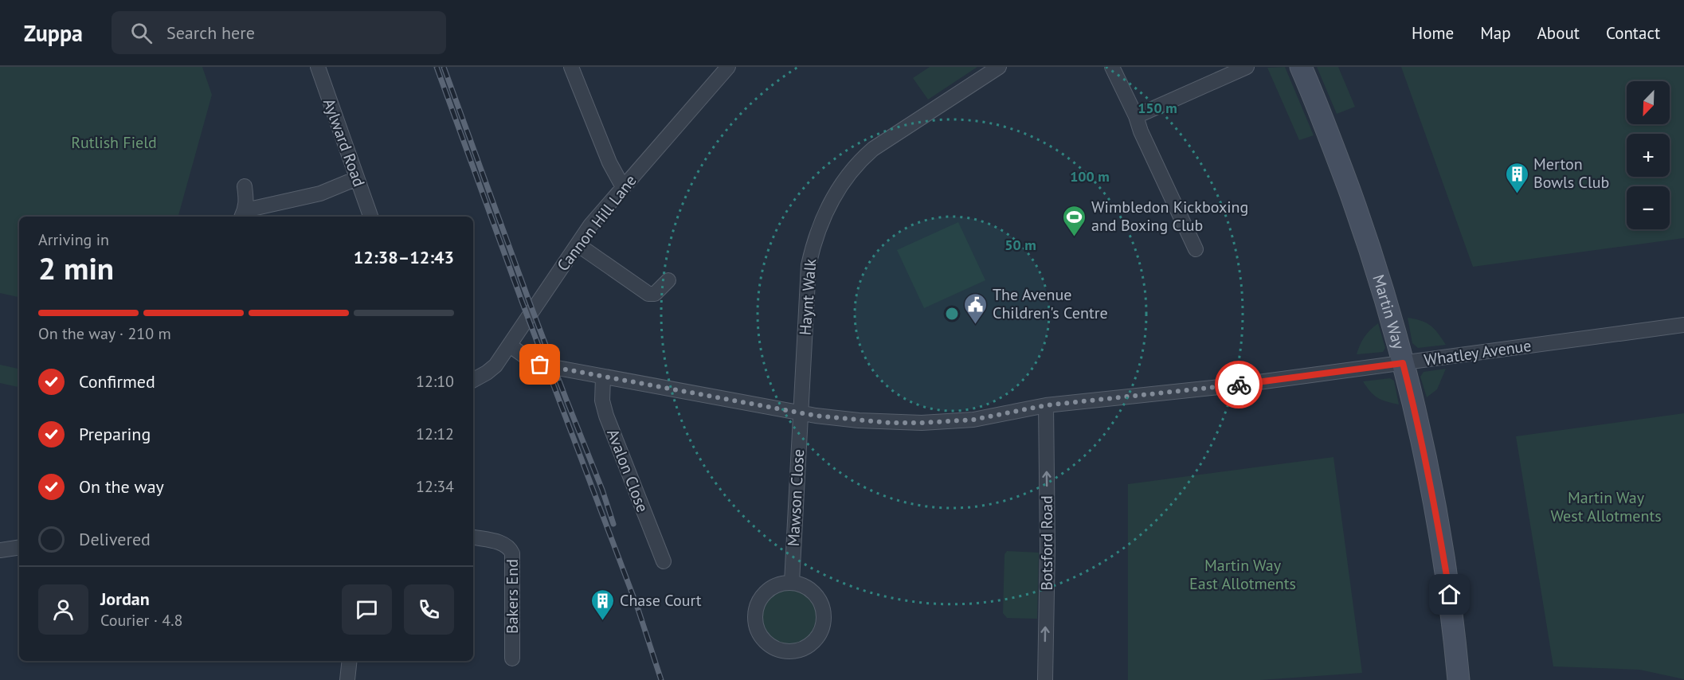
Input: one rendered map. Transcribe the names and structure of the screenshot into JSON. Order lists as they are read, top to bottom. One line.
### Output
{"streets":{"main road":["Martin Way"],"street":["Aylward Road","Cannon Hill Lane","Haynt Walk","Whatley Avenue","Avalon Close","Mawson Close","Botsford Road","Bakers End"]},"crossings":[["Cannon Hill Lane","Whatley Avenue"],["Haynt Walk","Whatley Avenue"],["Haynt Walk","Mawson Close"],["Martin Way","Whatley Avenue"],["Whatley Avenue","Avalon Close"],["Whatley Avenue","Mawson Close"],["Whatley Avenue","Botsford Road"]],"one_way":["Botsford Road"],"parks":["Rutlish Field","Martin Way West Allotments","Martin Way East Allotments"],"places":{"building":["Merton Bowls Club","Chase Court"],"sports":["Wimbledon Kickboxing and Boxing Club"],"public building":["The Avenue Children's Centre"]},"north":"bottom left","page":{"header":"Zuppa","search":"Search here","nav":["Home","Map","About","Contact"],"map_buttons":["+","−"],"heading":["2 min","Arriving in","12:38–12:43"],"panel":["Jordan","Courier · 4.8"],"bar":"On the way · 210 m","list":[["Confirmed","12:10"],["Preparing","12:12"],["On the way","12:34"],"Delivered"]},"rings":["150 m","100 m","50 m"]}
